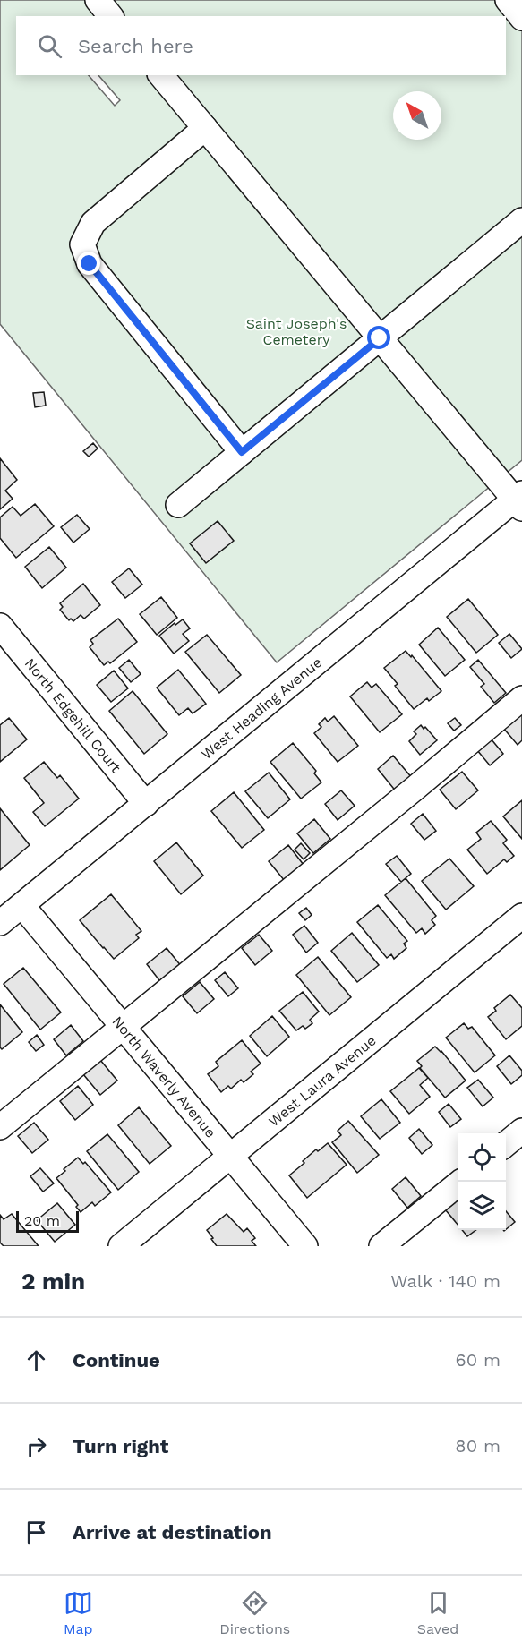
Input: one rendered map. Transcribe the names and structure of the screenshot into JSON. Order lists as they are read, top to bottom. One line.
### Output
{"streets":{"street":["West Heading Avenue","North Edgehill Court","North Waverly Avenue","West Laura Avenue"]},"crossings":[["West Heading Avenue","North Edgehill Court"],["West Heading Avenue","North Waverly Avenue"],["North Waverly Avenue","West Laura Avenue"]],"parks":["Saint Joseph's Cemetery"],"scale_bar":"20 m","north":"top left","page":{"search":"Search here","scale":"20 m","heading":["2 min","Walk · 140 m"],"list":[["Continue","60 m"],["Turn right","80 m"],"Arrive at destination"],"nav":["Map","Directions","Saved"]}}
